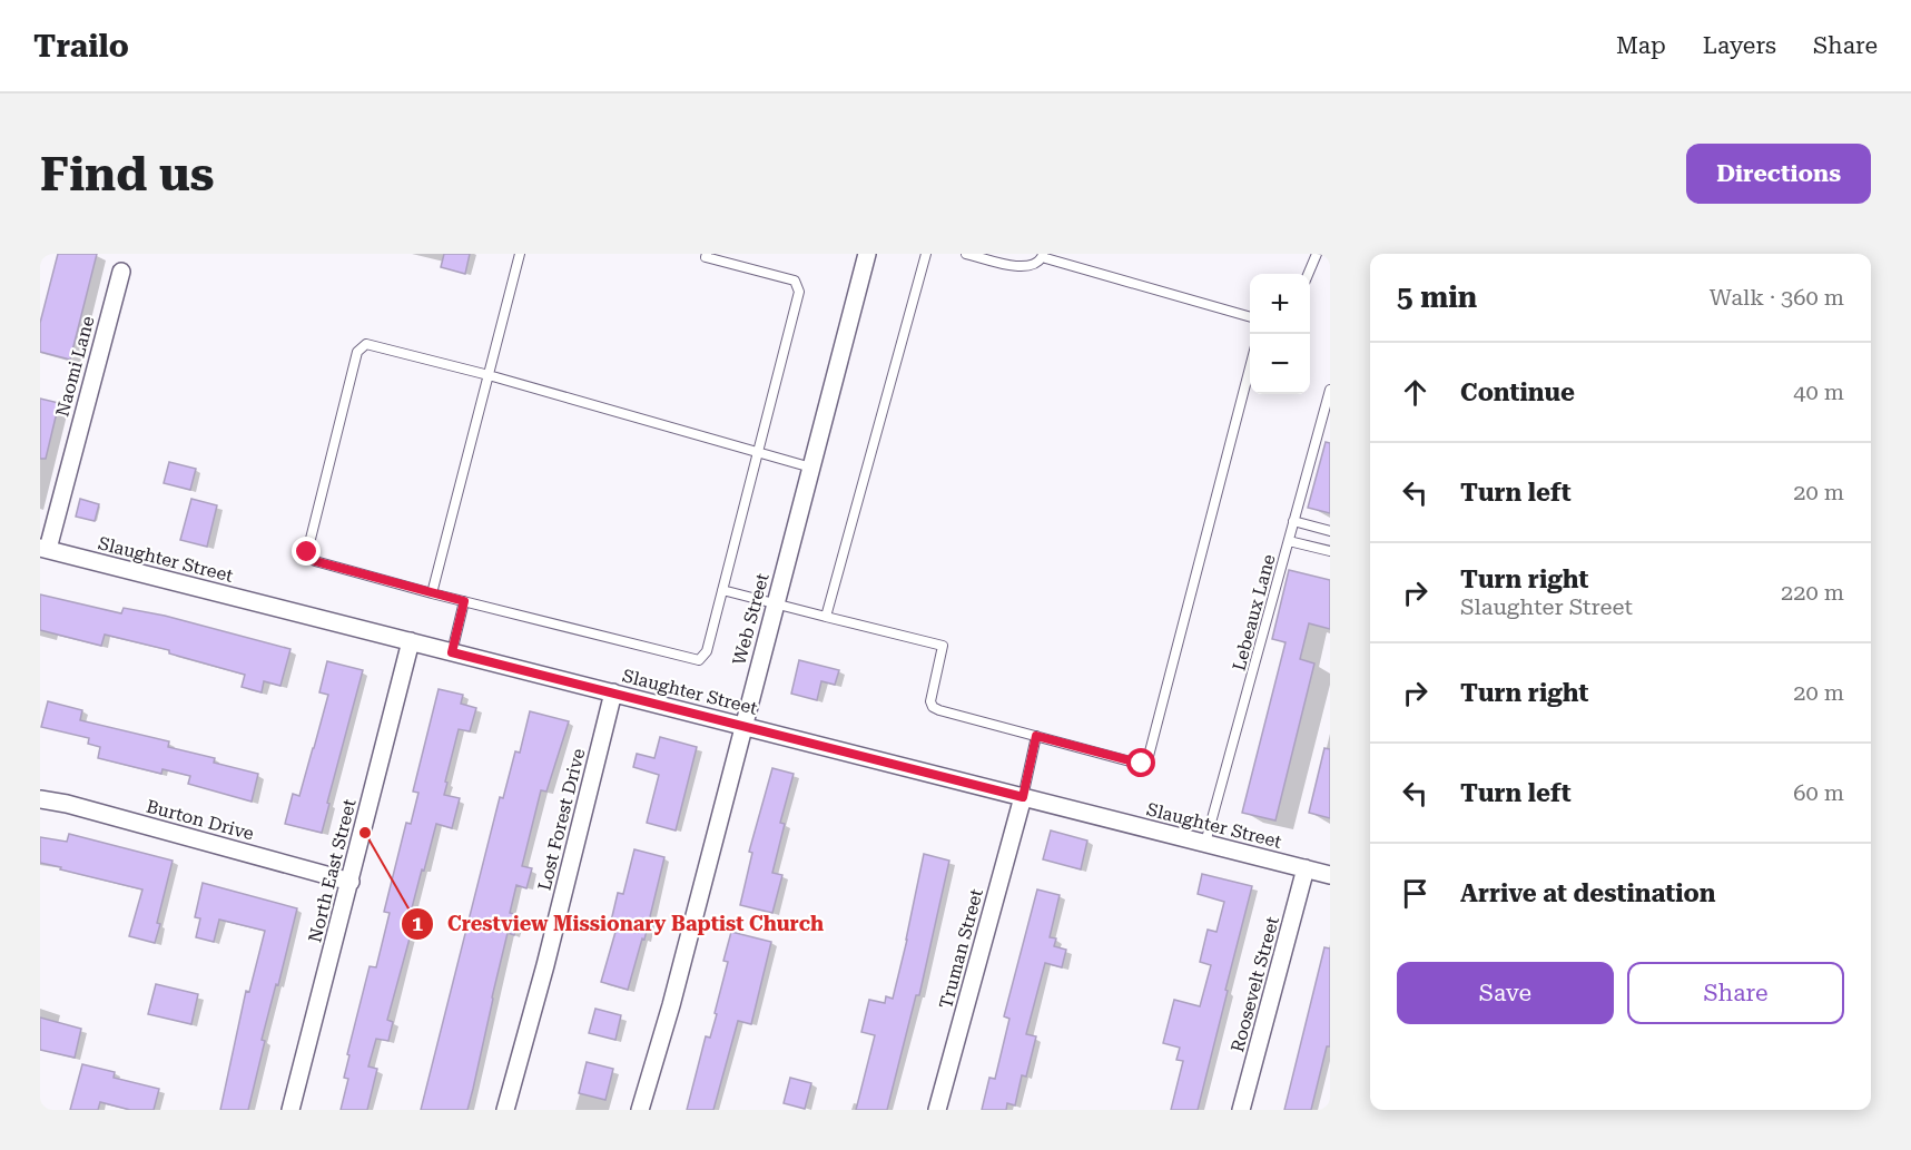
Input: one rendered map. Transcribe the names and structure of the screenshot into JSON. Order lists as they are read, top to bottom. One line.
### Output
{"streets":{"street":["Naomi Lane","Slaughter Street","Web Street","Burton Drive","Lost Forest Drive","North East Street","Truman Street","Roosevelt Street"],"lane":["Lebeaux Lane"]},"crossings":[["Naomi Lane","Slaughter Street"],["Slaughter Street","Lebeaux Lane"],["Slaughter Street","Web Street"],["Slaughter Street","Lost Forest Drive"],["Slaughter Street","North East Street"],["Slaughter Street","Truman Street"],["Slaughter Street","Roosevelt Street"],["Burton Drive","North East Street"]],"places":["Crestview Missionary Baptist Church"],"page":{"header":"Trailo","nav":["Map","Layers","Share"],"buttons":["Directions",["Save","Share"]],"title":"Find us","heading":["5 min","Walk · 360 m"],"map_buttons":["+","−"],"list":[["Continue","40 m"],["Turn left","20 m"],["Turn right","Slaughter Street","220 m"],["Turn right","20 m"],["Turn left","60 m"],"Arrive at destination"]}}
